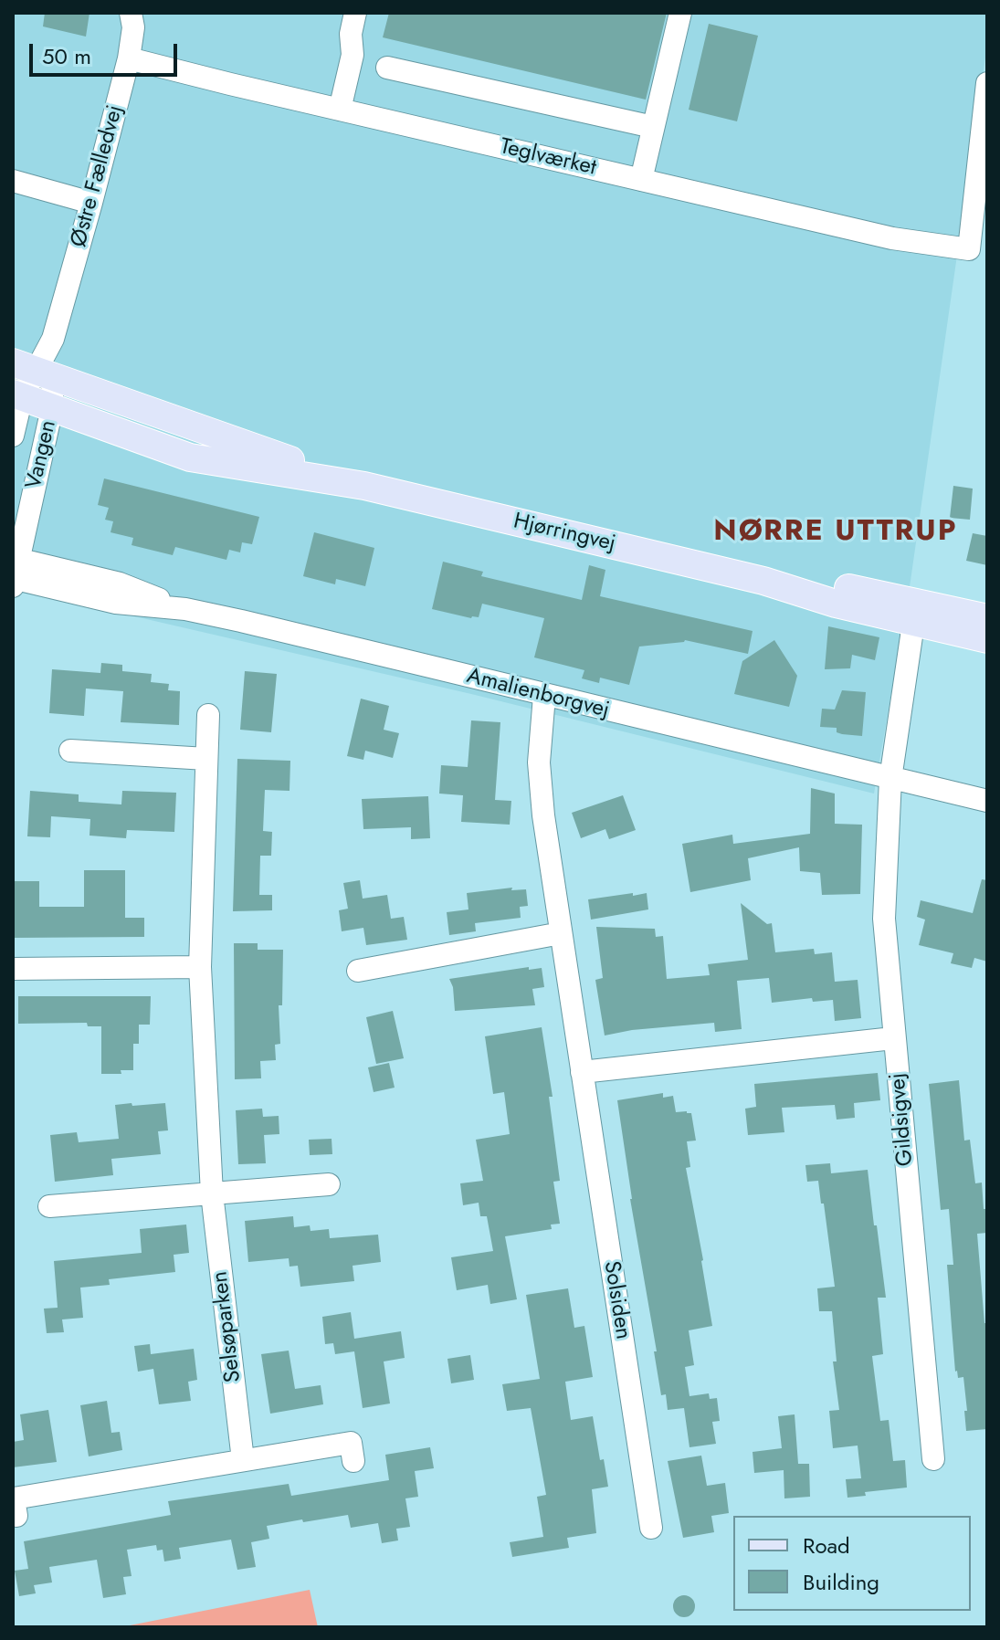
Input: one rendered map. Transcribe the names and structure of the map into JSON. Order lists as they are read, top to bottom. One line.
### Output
{"streets":{"main road":["Hjørringvej"],"street":["Teglværket","Østre Fælledvej","Vangen","Amalienborgvej","Gildsigvej","Solsiden","Selsøparken"]},"crossings":[["Teglværket","Østre Fælledvej"],["Østre Fælledvej","Hjørringvej"],["Vangen","Hjørringvej"],["Vangen","Amalienborgvej"],["Amalienborgvej","Gildsigvej"],["Amalienborgvej","Solsiden"]],"districts":["NØRRE UTTRUP"],"legend":["Road","Building"],"scale_bar":"50 m"}
